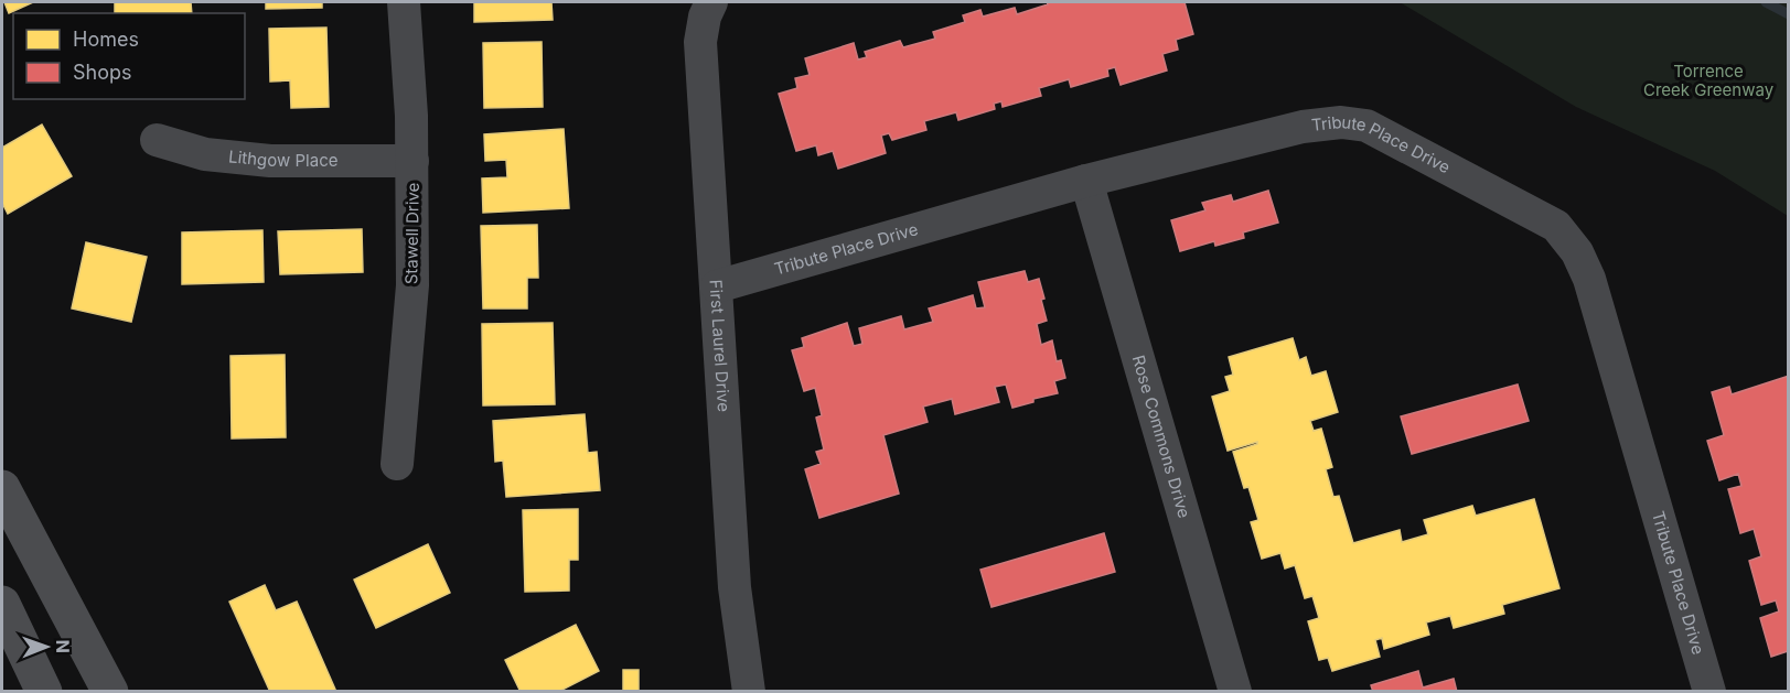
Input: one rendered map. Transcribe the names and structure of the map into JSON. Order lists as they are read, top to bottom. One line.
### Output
{"streets":{"street":["Tribute Place Drive","Lithgow Place","Stawell Drive","First Laurel Drive","Rose Commons Drive"]},"crossings":[["Tribute Place Drive","First Laurel Drive"],["Tribute Place Drive","Rose Commons Drive"],["Lithgow Place","Stawell Drive"]],"parks":["Torrence Creek Greenway"],"legend":["Homes","Shops"],"north":"right"}
